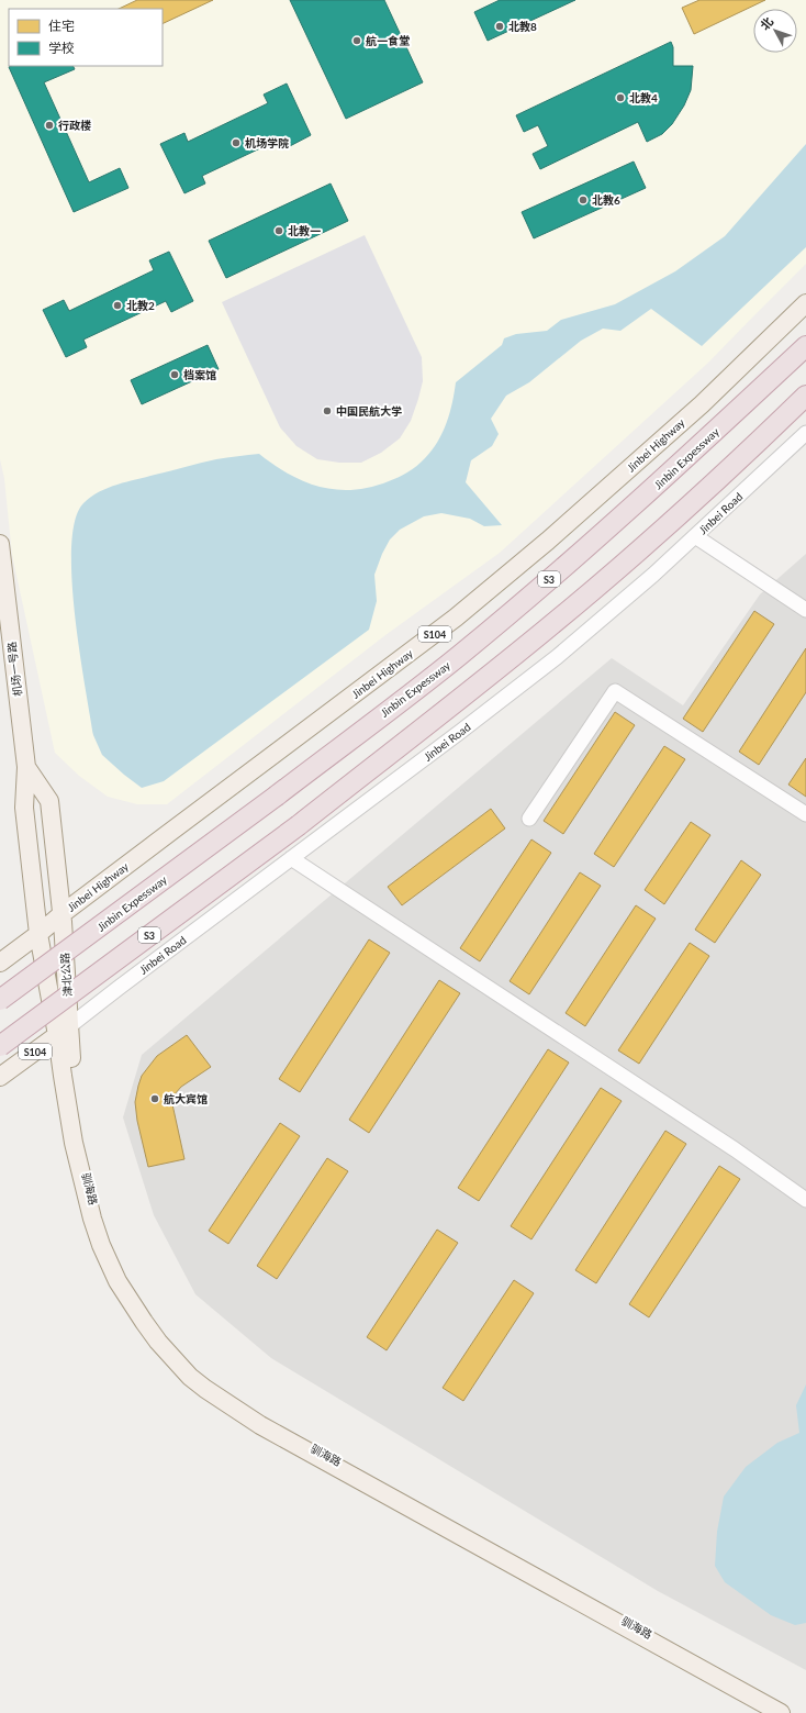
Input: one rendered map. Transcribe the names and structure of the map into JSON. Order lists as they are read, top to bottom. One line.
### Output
{"streets":{"highway":["Jinbin Expessway","S3"],"main road":["Jinbei Highway","S104","机场一号路","津北公路","驯海路"],"street":["Jinbei Road"]},"crossings":[["Jinbei Highway","机场一号路"],["Jinbei Highway","津北公路"],["Jinbei Road","S104"],["Jinbei Road","津北公路"],["Jinbei Road","驯海路"],["S104","津北公路"],["S104","驯海路"],["机场一号路","津北公路"],["津北公路","驯海路"]],"places":["北教8","航一食堂","北教4","行政楼","机场学院","北教6","北教一","北教2","档案馆","中国民航大学","航大宾馆"],"legend":["住宅","学校"],"north":"top left"}
